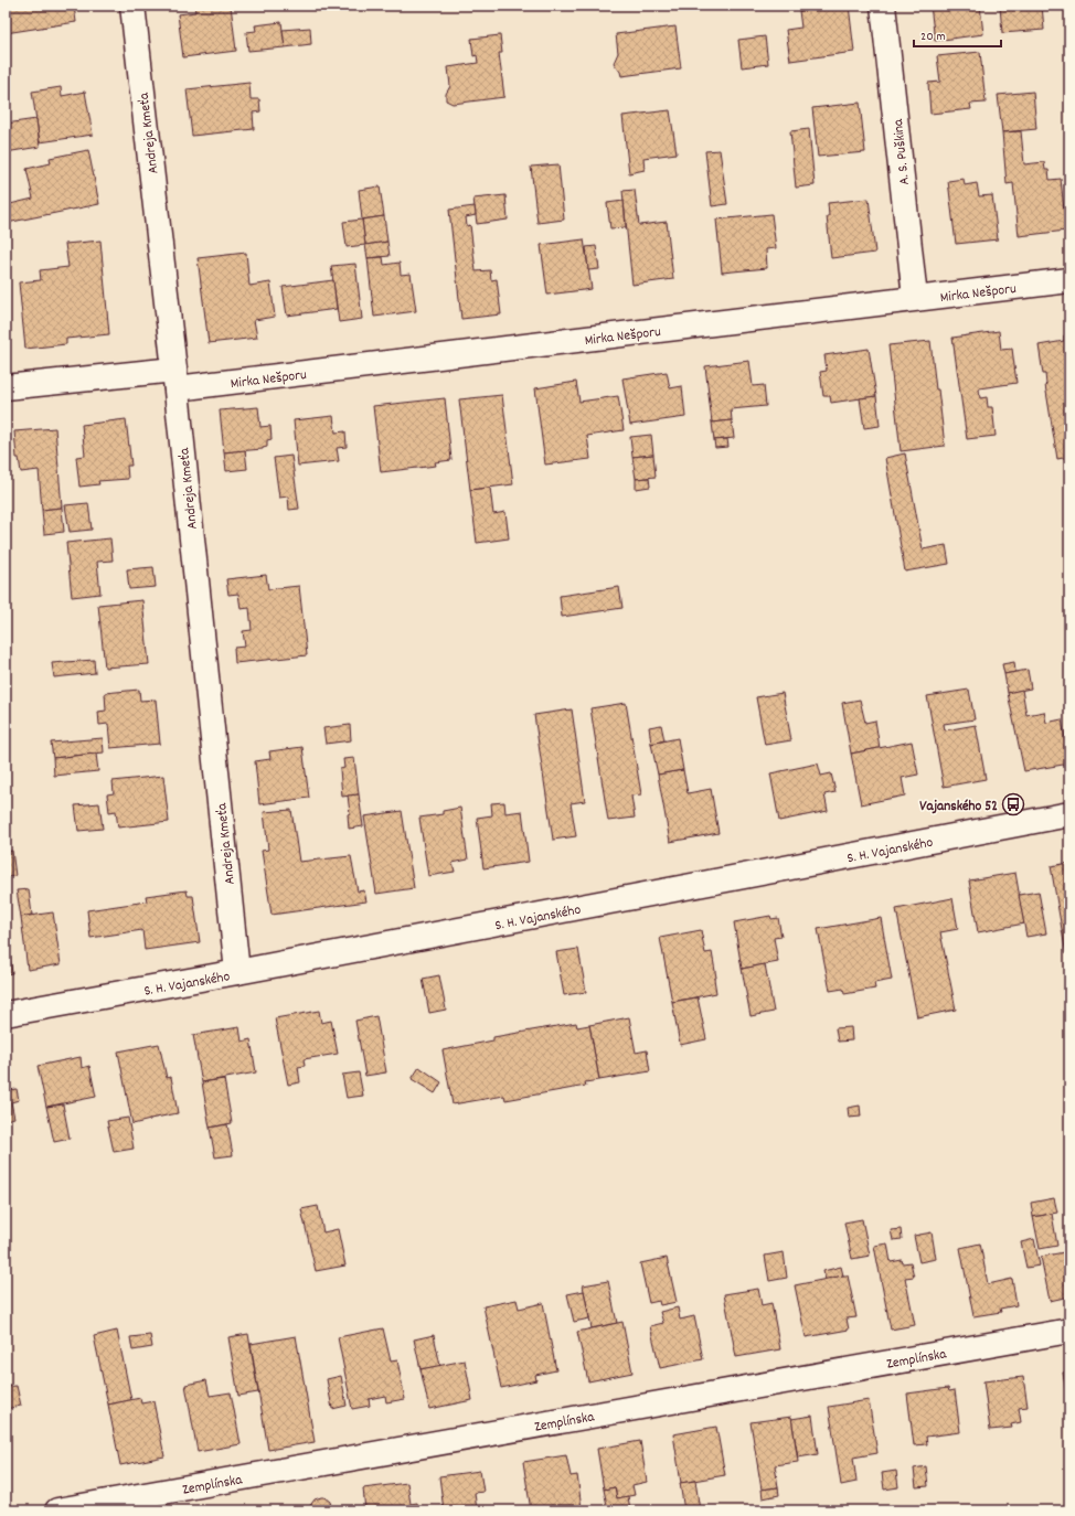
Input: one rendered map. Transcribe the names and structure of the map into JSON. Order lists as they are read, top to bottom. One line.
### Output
{"streets":{"street":["Andreja Kmeťa","A. S. Puškina","Mirka Nešporu","S. H. Vajanského","Zemplínska"]},"crossings":[["Andreja Kmeťa","Mirka Nešporu"],["Andreja Kmeťa","S. H. Vajanského"],["A. S. Puškina","Mirka Nešporu"]],"places":{"bus stop":["Vajanského 52"]},"scale_bar":"20 m"}
